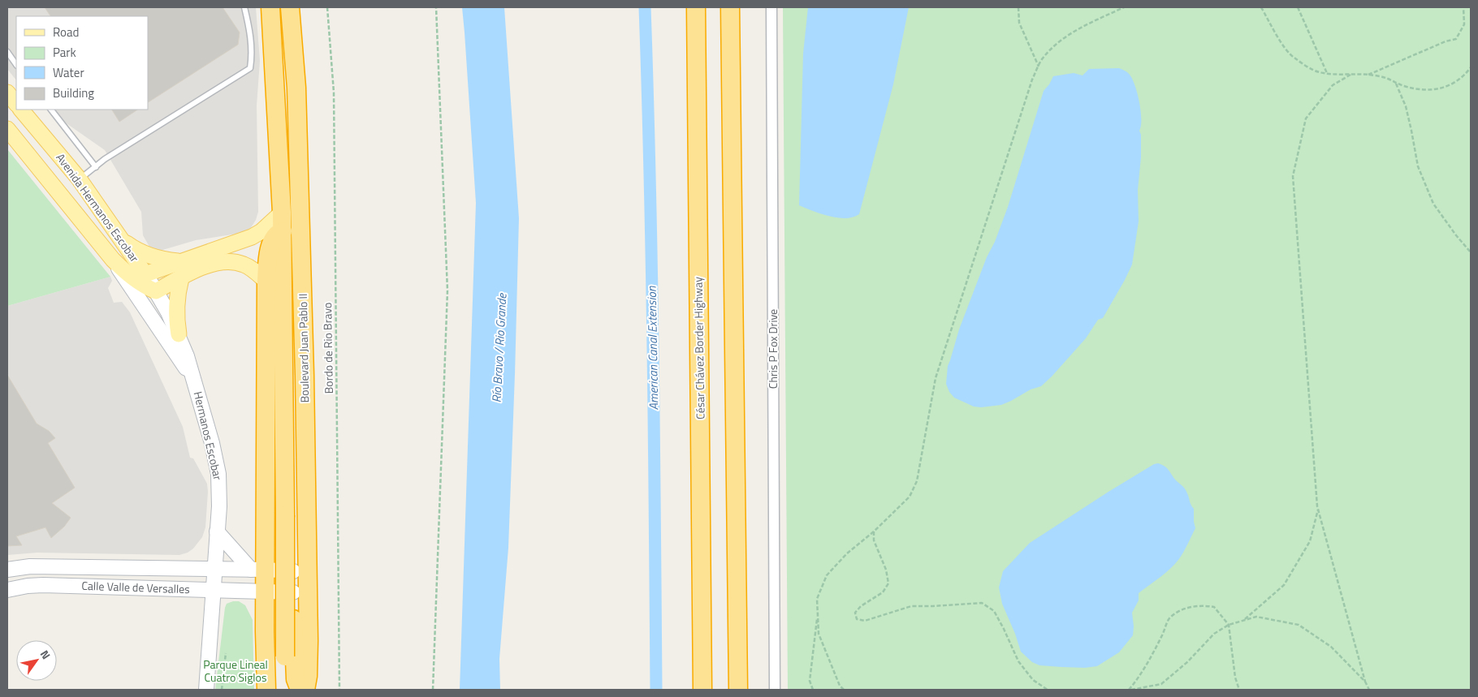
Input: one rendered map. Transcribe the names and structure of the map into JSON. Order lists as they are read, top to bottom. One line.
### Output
{"streets":{"highway":["Boulevard Juan Pablo II","César Chávez Border Highway"],"main road":["Avenida Hermanos Escobar"],"street":["Chris P Fox Drive","Hermanos Escobar","Calle Valle de Versalles"],"path":["Bordo de Rio Bravo"]},"crossings":[["Avenida Hermanos Escobar","Hermanos Escobar"],["Hermanos Escobar","Calle Valle de Versalles"]],"water":["Río Bravo / Rio Grande","American Canal Extension"],"parks":["Parque Lineal Cuatro Siglos"],"legend":["Road","Park","Water","Building"],"north":"top right"}
